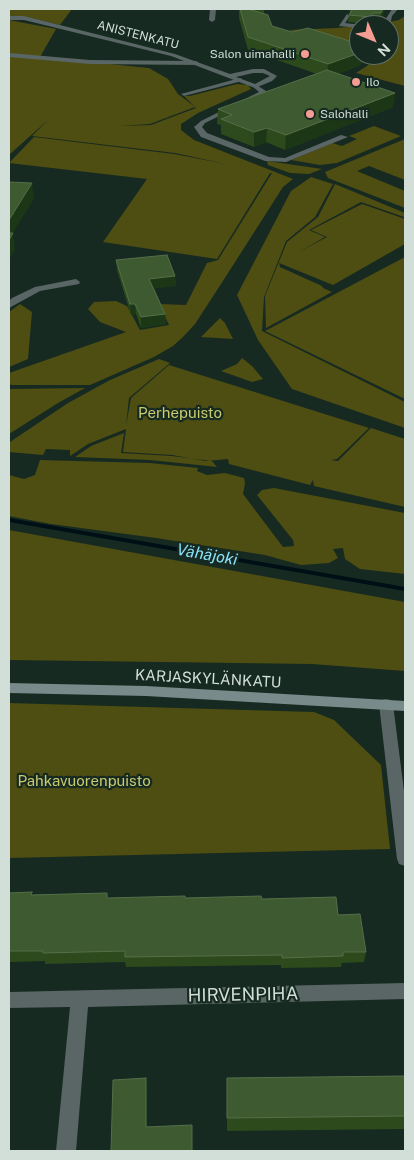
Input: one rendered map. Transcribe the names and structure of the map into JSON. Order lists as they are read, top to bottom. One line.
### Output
{"streets":{"street":["ANISTENKATU","KARJASKYLÄNKATU","HIRVENPIHA"]},"water":["Vähäjoki"],"parks":["Perhepuisto","Pahkavuorenpuisto"],"places":["Salon uimahalli","Ilo","Salohalli"],"north":"bottom right"}
